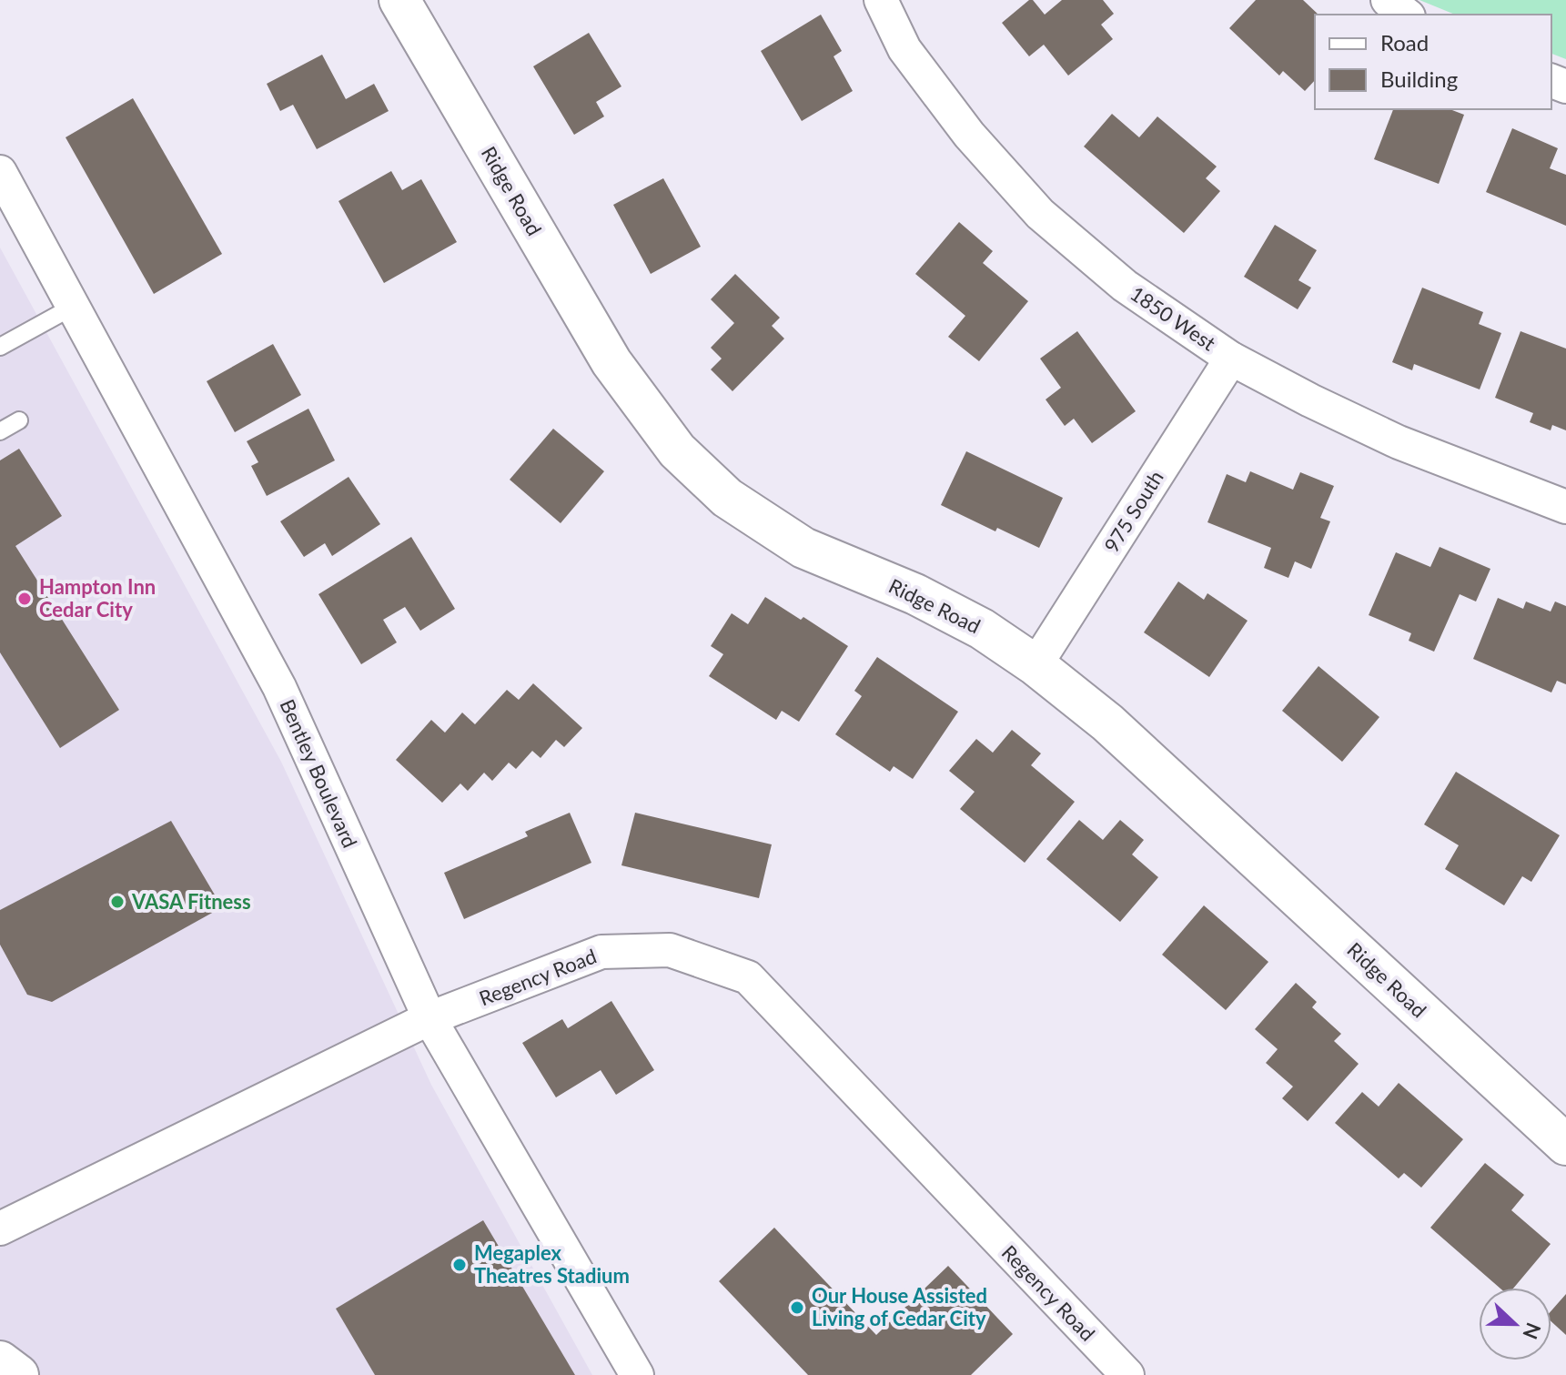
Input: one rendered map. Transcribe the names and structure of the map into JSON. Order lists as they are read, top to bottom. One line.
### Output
{"streets":{"street":["Ridge Road","1850 West","975 South","Bentley Boulevard","Regency Road"]},"crossings":[["Ridge Road","975 South"],["1850 West","975 South"],["Bentley Boulevard","Regency Road"]],"places":["Hampton Inn Cedar City","VASA Fitness","Megaplex Theatres Stadium","Our House Assisted Living of Cedar City"],"legend":["Road","Building"],"north":"right"}
